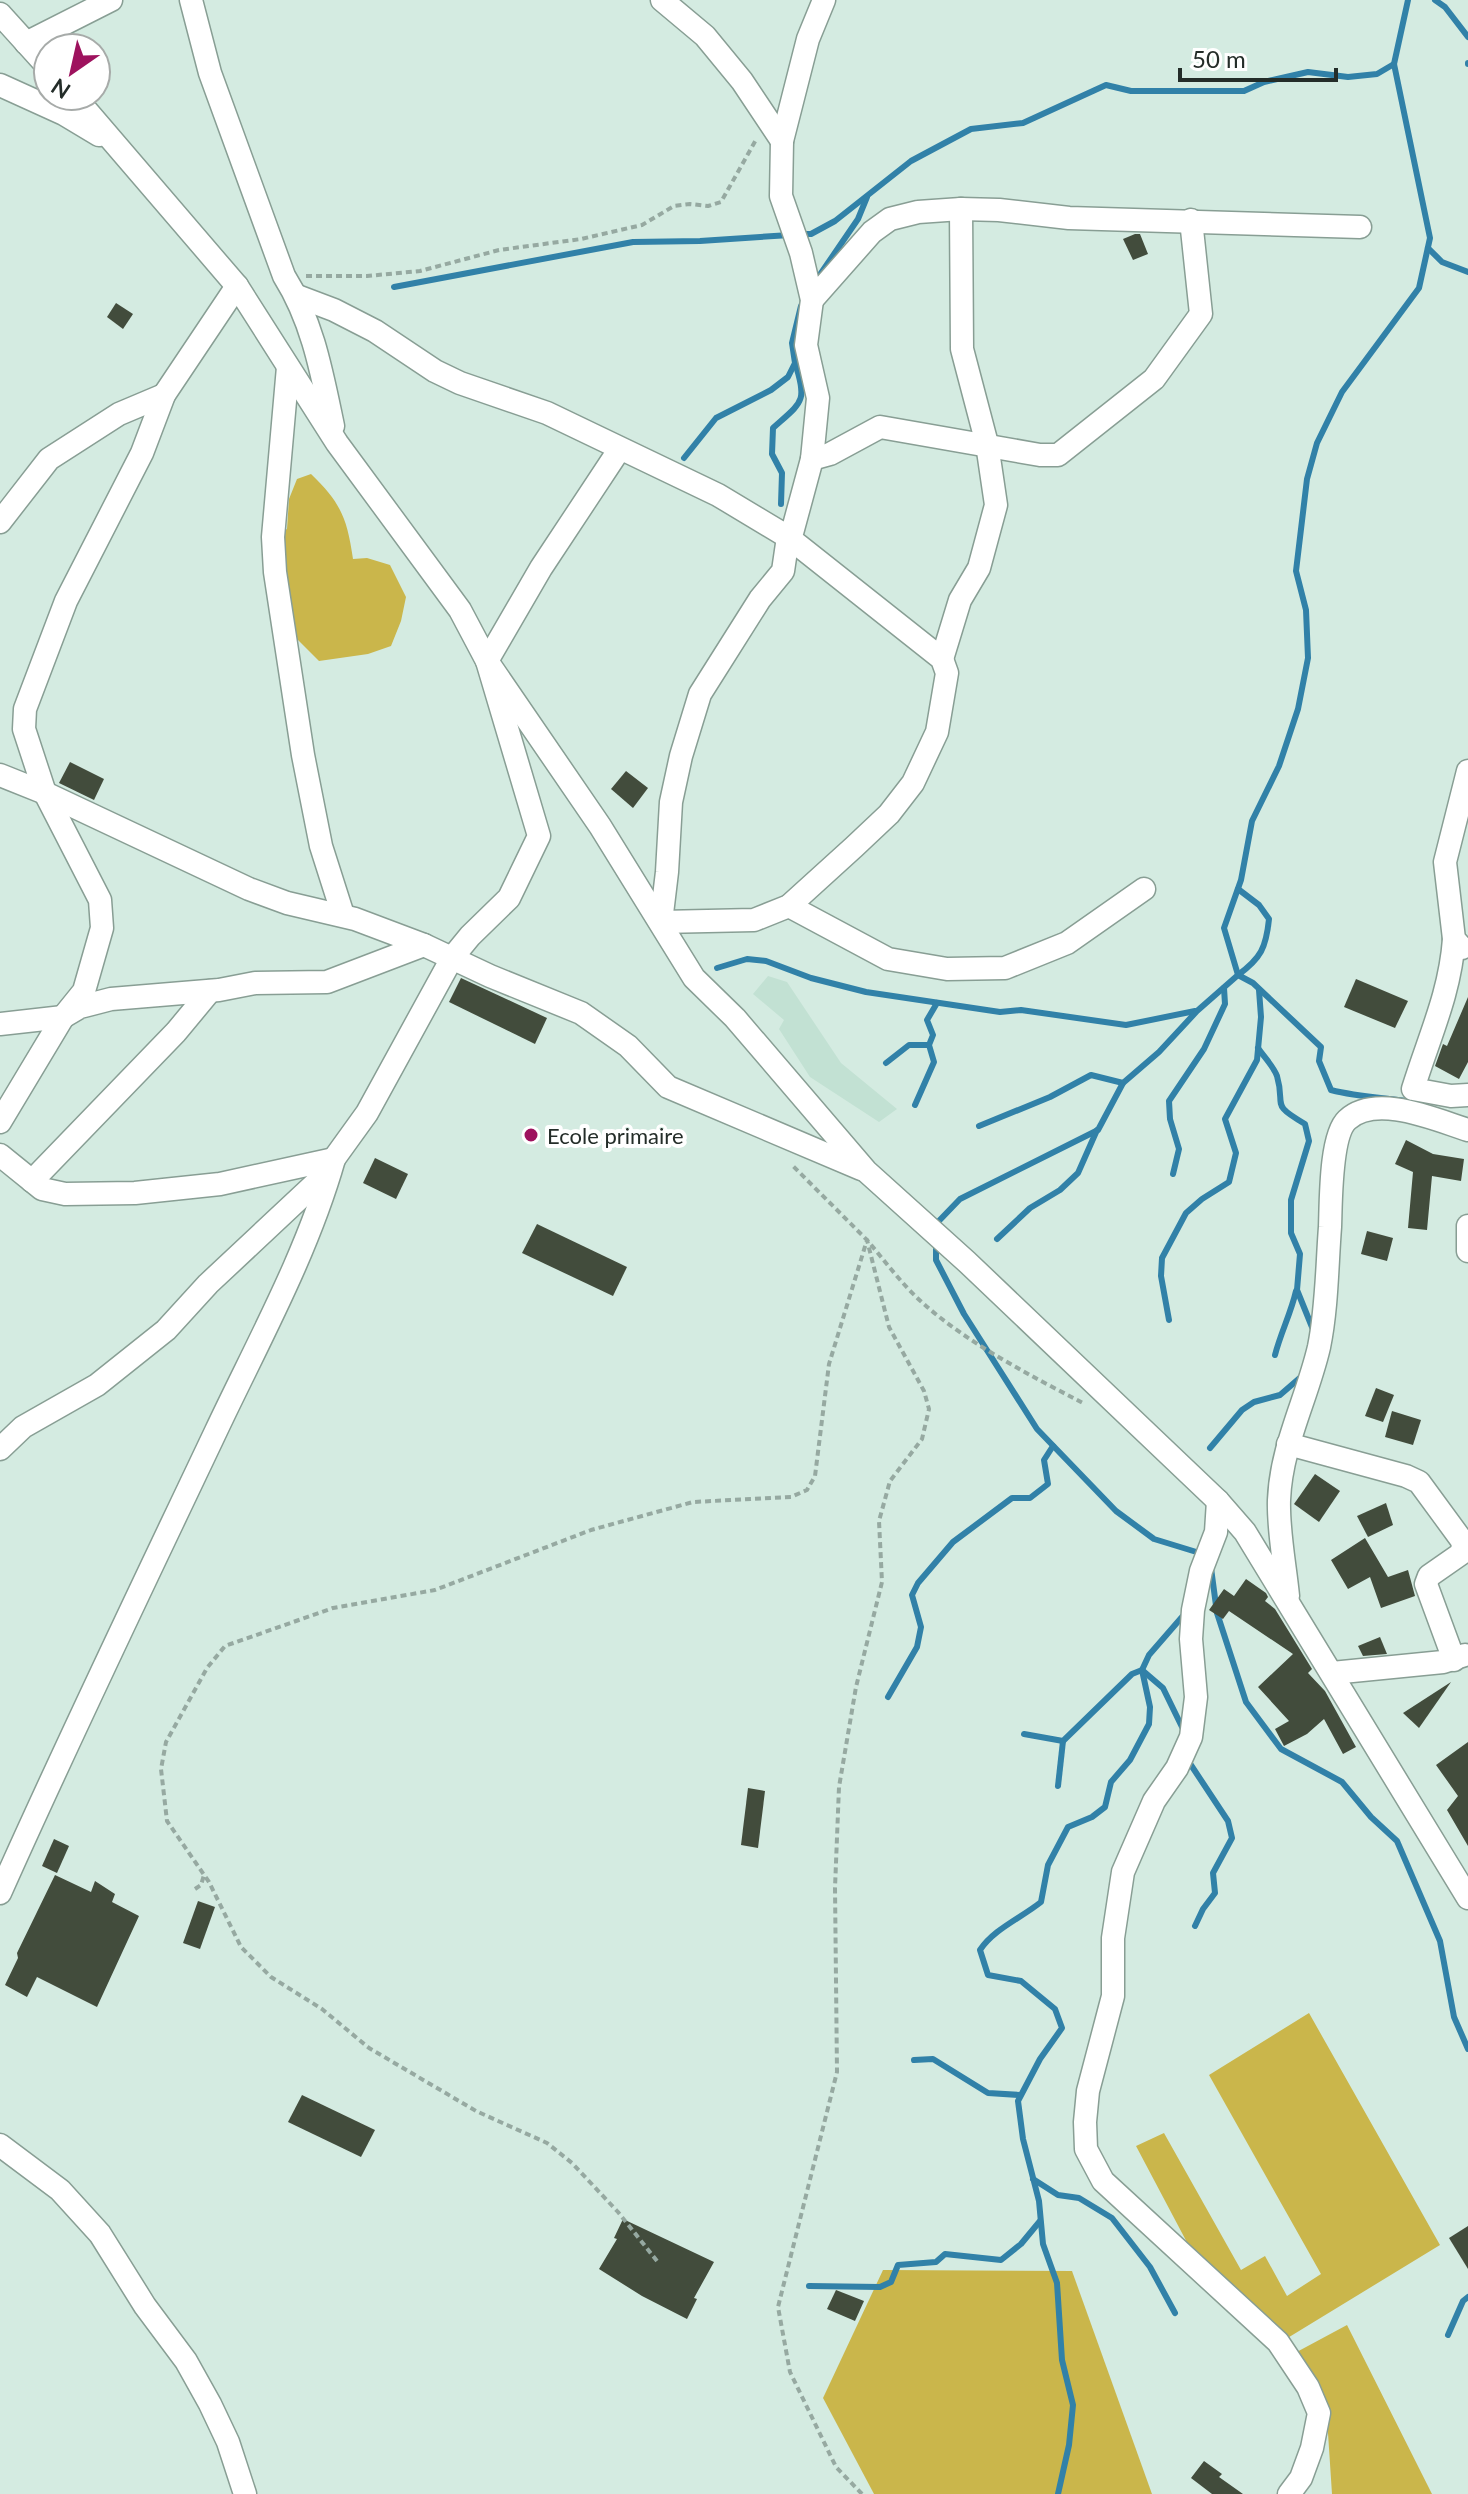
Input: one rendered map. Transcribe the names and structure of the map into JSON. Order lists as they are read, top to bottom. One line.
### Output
{"places":["Ecole primaire"],"scale_bar":"50 m","north":"bottom left"}
